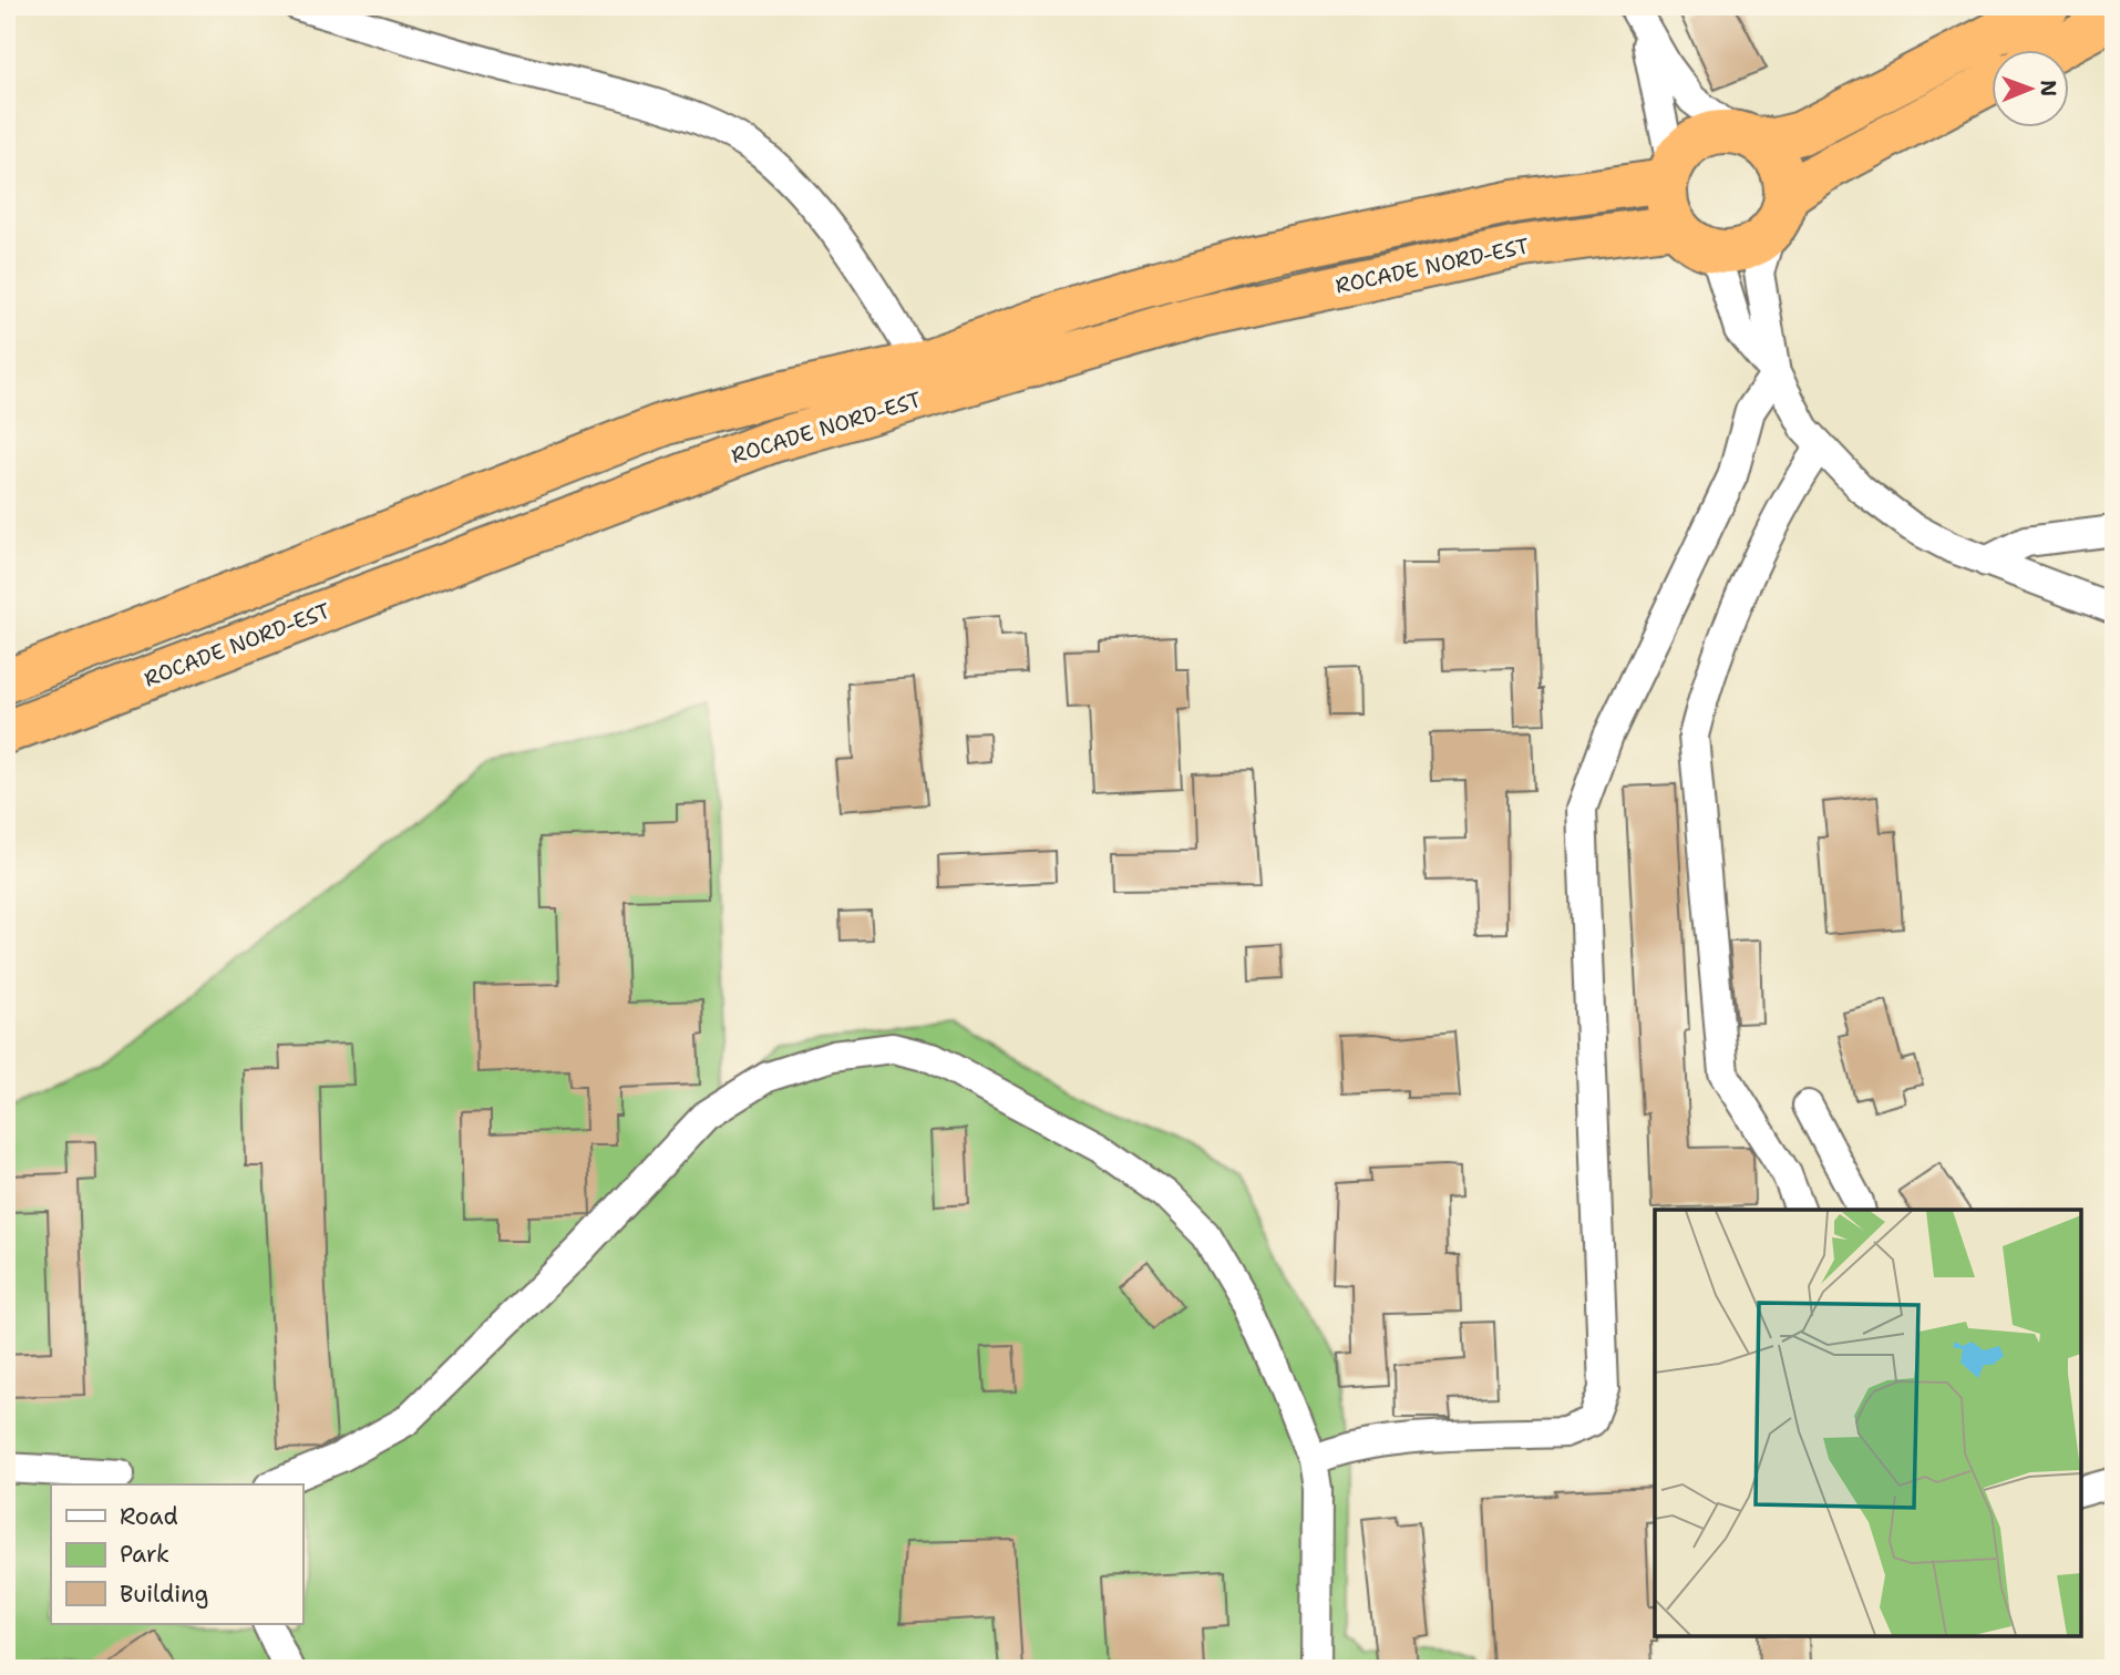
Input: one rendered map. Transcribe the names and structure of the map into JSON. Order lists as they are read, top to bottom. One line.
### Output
{"streets":{"highway":["ROCADE NORD-EST"]},"legend":["Road","Park","Building"],"north":"right"}
